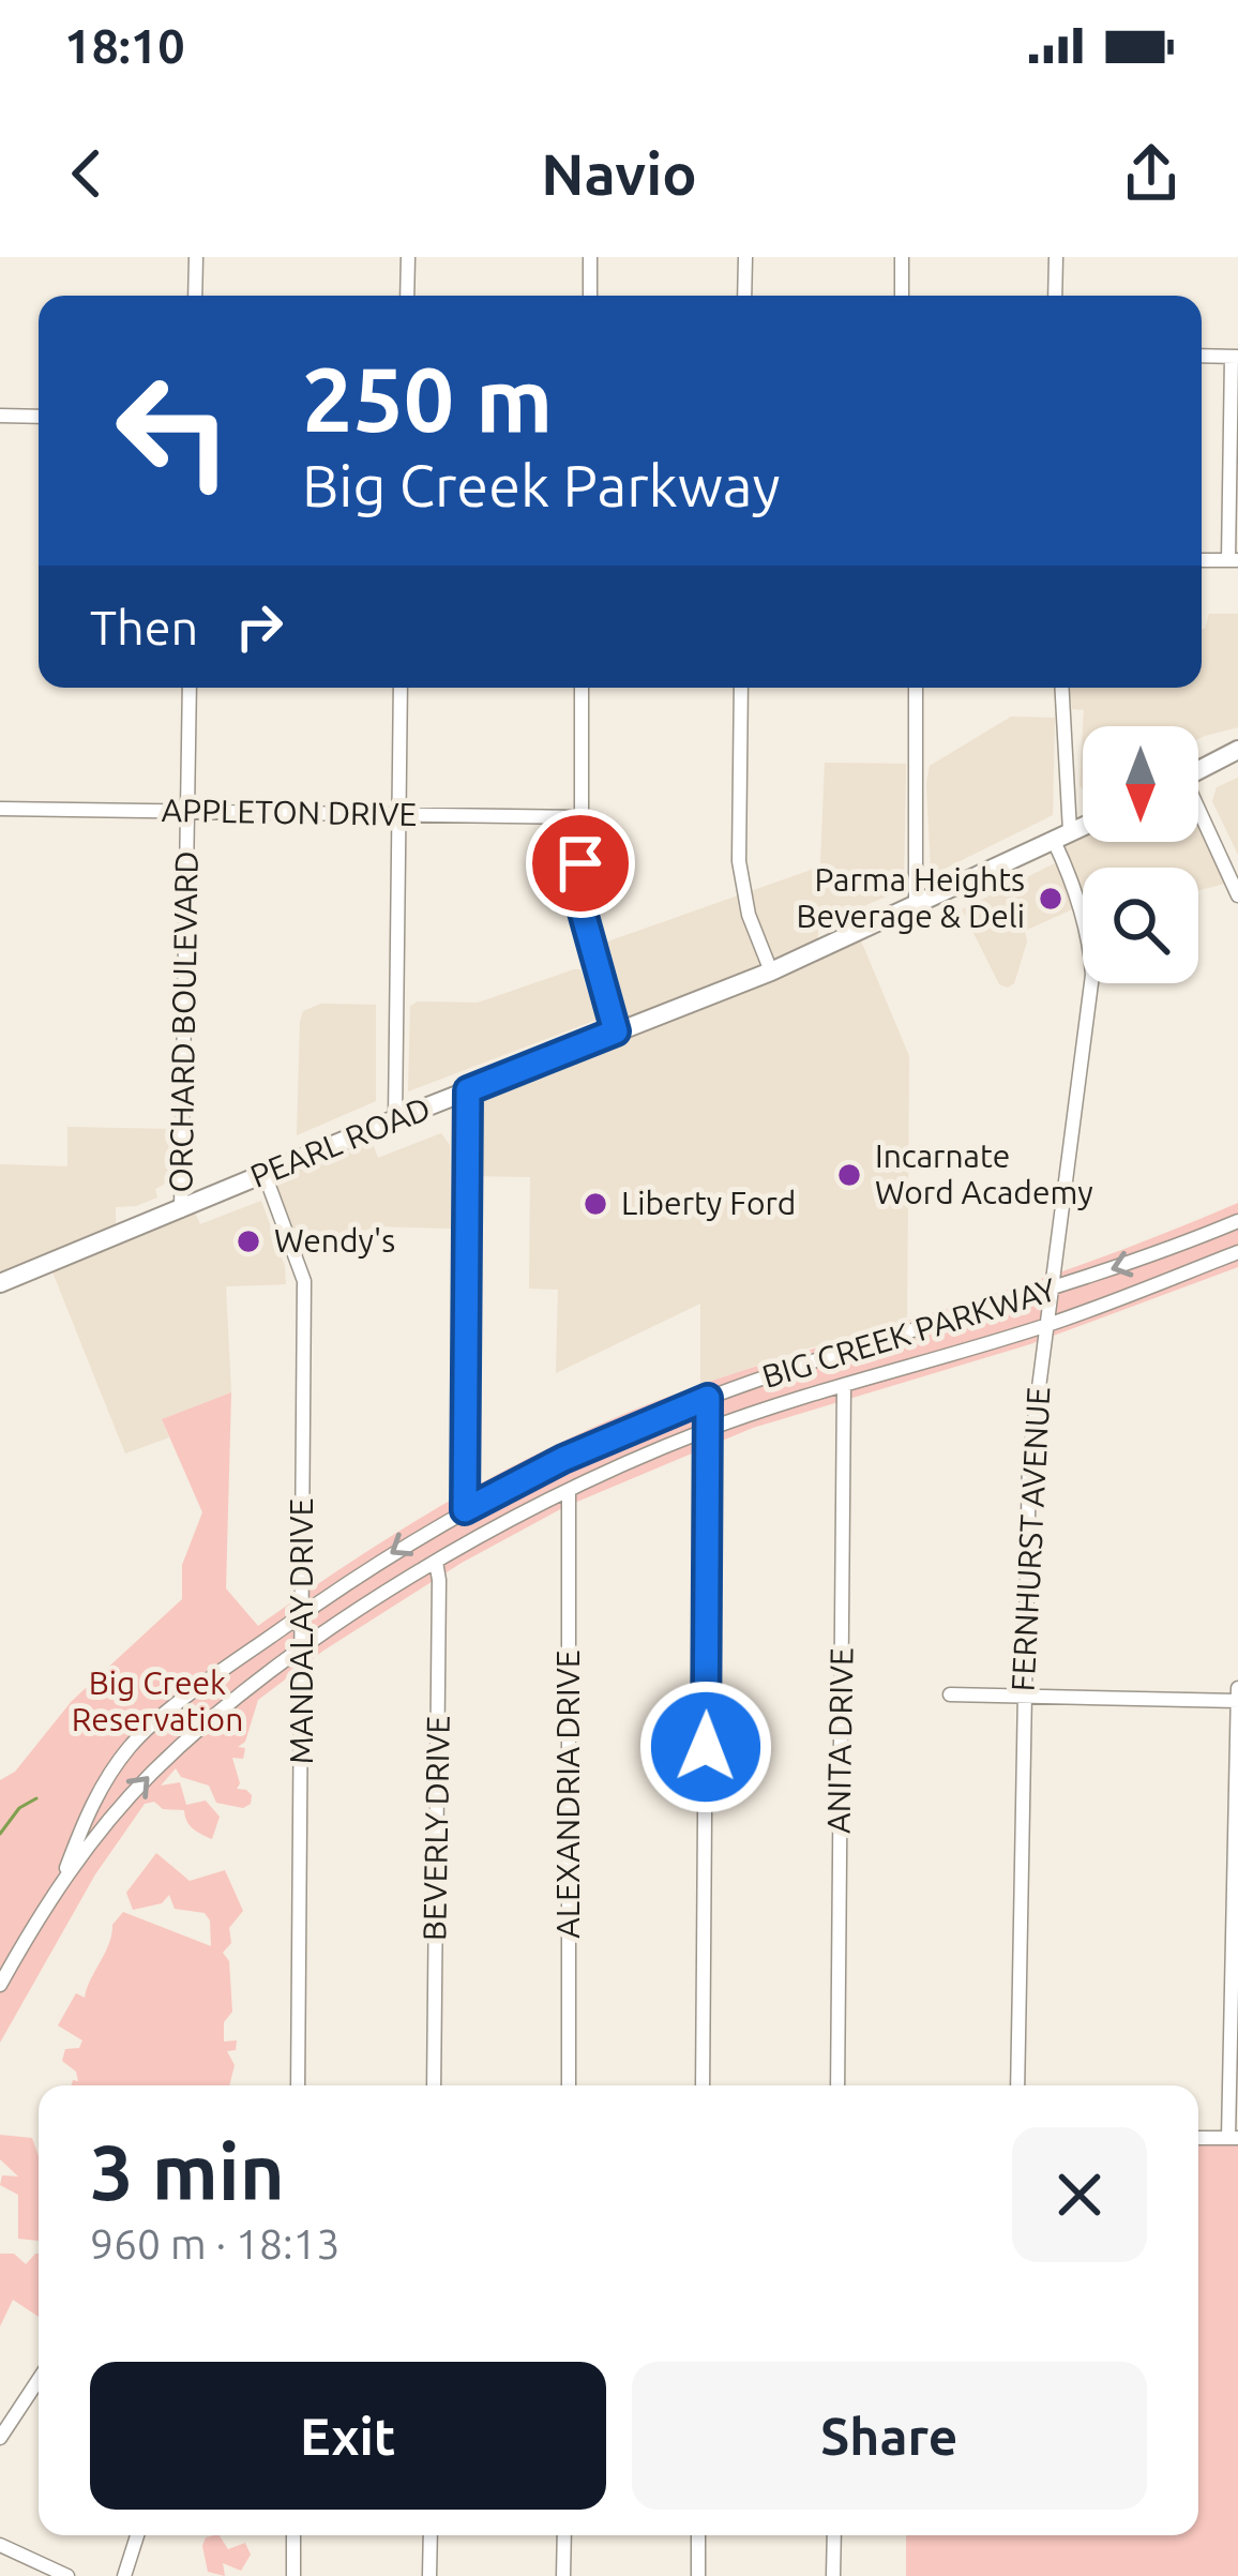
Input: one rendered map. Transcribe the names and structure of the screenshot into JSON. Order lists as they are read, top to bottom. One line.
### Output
{"streets":{"main road":["PEARL ROAD"],"street":["APPLETON DRIVE","ORCHARD BOULEVARD","BIG CREEK PARKWAY","FERNHURST AVENUE","MANDALAY DRIVE","ANITA DRIVE","ALEXANDRIA DRIVE","BEVERLY DRIVE"]},"crossings":[["APPLETON DRIVE","ORCHARD BOULEVARD"],["ORCHARD BOULEVARD","PEARL ROAD"],["PEARL ROAD","FERNHURST AVENUE"],["PEARL ROAD","MANDALAY DRIVE"],["BIG CREEK PARKWAY","FERNHURST AVENUE"],["BIG CREEK PARKWAY","MANDALAY DRIVE"],["BIG CREEK PARKWAY","ANITA DRIVE"],["BIG CREEK PARKWAY","ALEXANDRIA DRIVE"],["BIG CREEK PARKWAY","BEVERLY DRIVE"]],"parks":["Big Creek Reservation"],"places":["Parma Heights Beverage & Deli","Incarnate Word Academy","Liberty Ford","Wendy's"],"north":"bottom","page":{"status":"18:10","header":"Navio","turn":["250 m","Big Creek Parkway"],"then":"Then","heading":["3 min","960 m · 18:13"],"buttons":["Exit","Share"]}}
